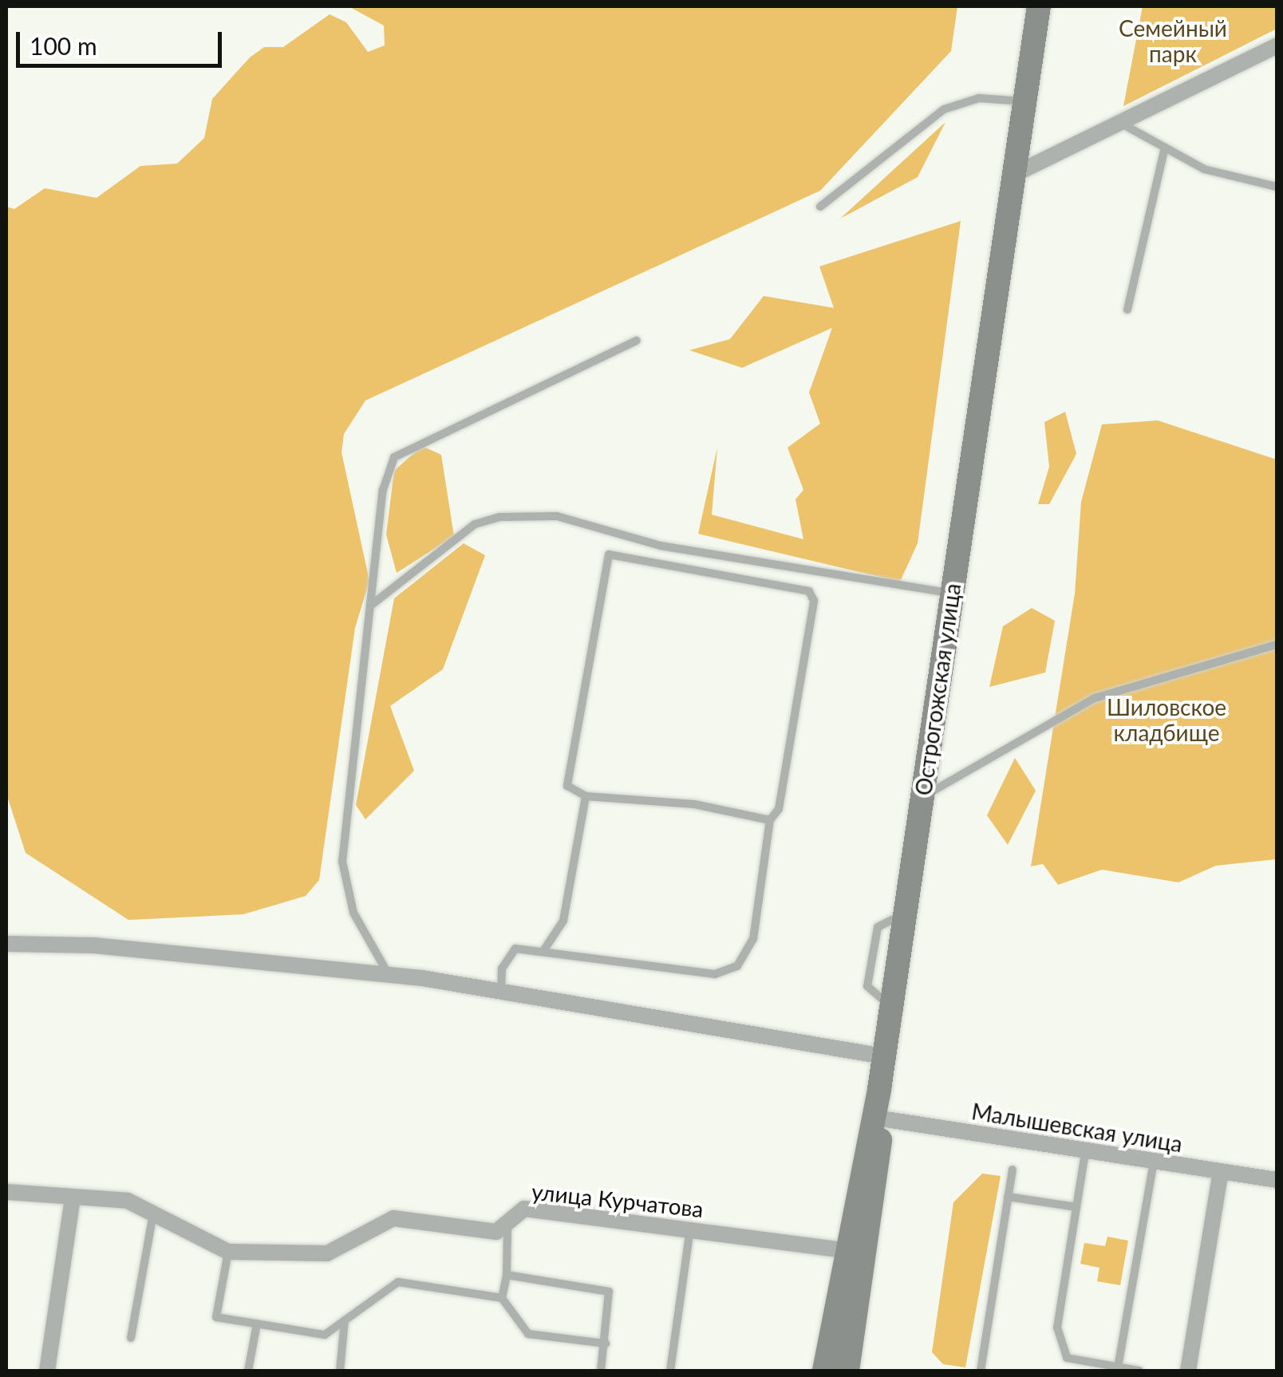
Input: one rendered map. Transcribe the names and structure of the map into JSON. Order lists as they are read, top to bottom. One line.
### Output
{"streets":{"street":["Острогожская улица","Малышевская улица","улица Курчатова"]},"crossings":[["Острогожская улица","Малышевская улица"]],"parks":["Семейный парк","Шиловское кладбище"],"scale_bar":"100 m"}
